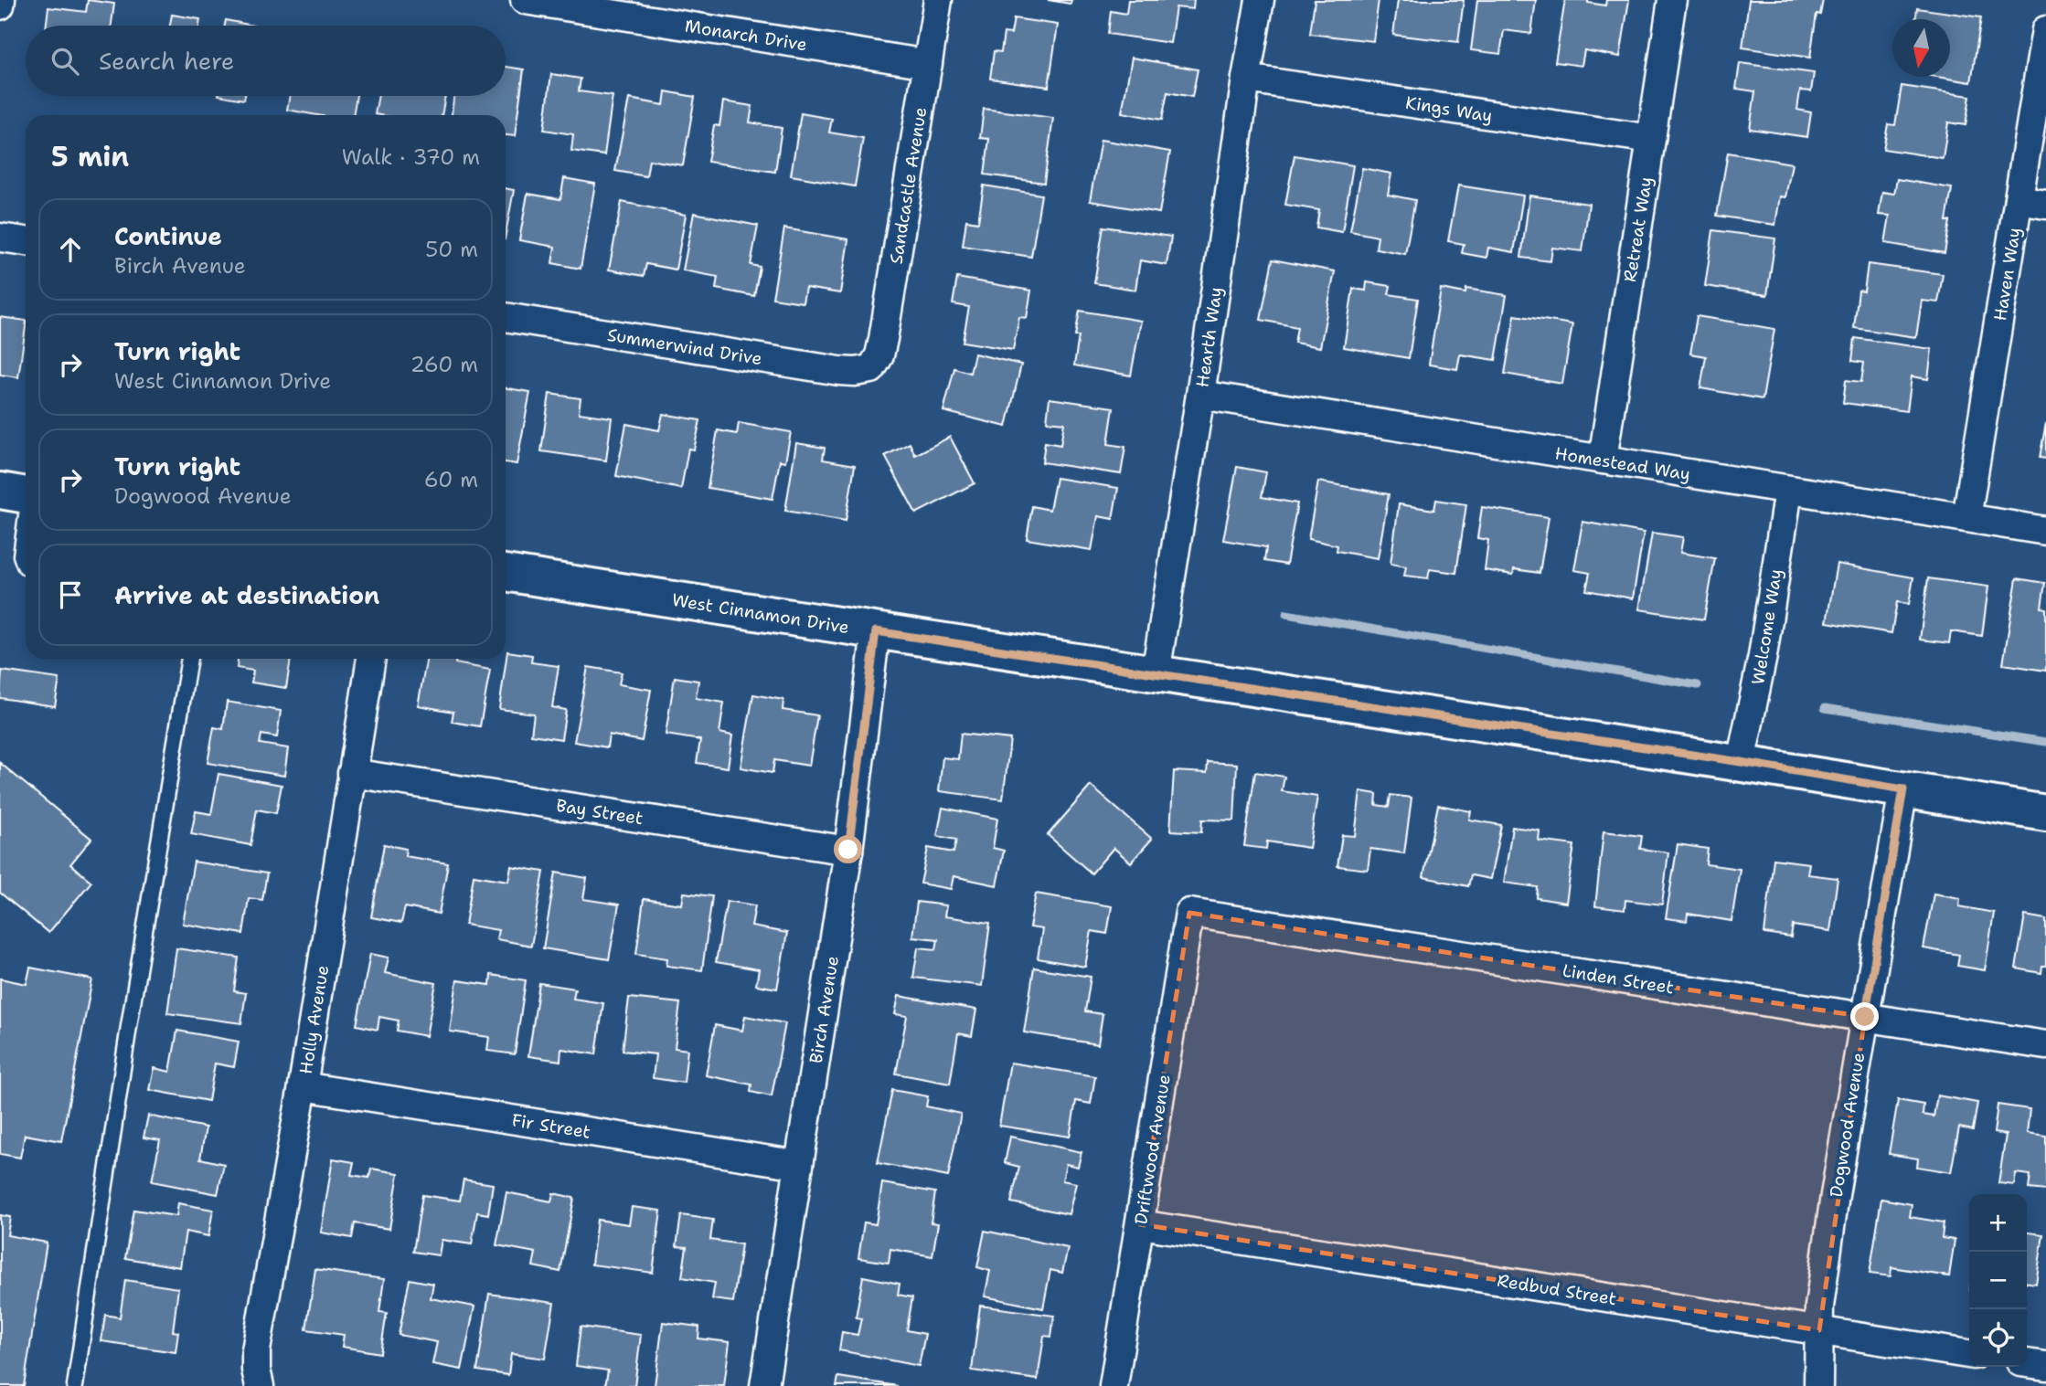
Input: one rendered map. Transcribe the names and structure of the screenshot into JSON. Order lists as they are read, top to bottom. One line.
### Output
{"streets":{"main road":["West Cinnamon Drive"],"street":["Monarch Drive","Kings Way","Sandcastle Avenue","Retreat Way","Haven Way","Hearth Way","Summerwind Drive","Homestead Way","Welcome Way","Bay Street","Linden Street","Birch Avenue","Holly Avenue","Dogwood Avenue","Fir Street","Driftwood Avenue","Redbud Street"]},"crossings":[["Monarch Drive","Sandcastle Avenue"],["Kings Way","Retreat Way"],["Kings Way","Hearth Way"],["Sandcastle Avenue","Summerwind Drive"],["Retreat Way","Homestead Way"],["Haven Way","Homestead Way"],["Hearth Way","Homestead Way"],["Hearth Way","West Cinnamon Drive"],["Homestead Way","Welcome Way"],["West Cinnamon Drive","Welcome Way"],["West Cinnamon Drive","Birch Avenue"],["West Cinnamon Drive","Dogwood Avenue"],["Bay Street","Birch Avenue"],["Bay Street","Holly Avenue"],["Linden Street","Dogwood Avenue"],["Linden Street","Driftwood Avenue"],["Birch Avenue","Fir Street"],["Holly Avenue","Fir Street"],["Dogwood Avenue","Redbud Street"],["Driftwood Avenue","Redbud Street"]],"north":"bottom","page":{"search":"Search here","heading":["5 min","Walk · 370 m"],"list":[["Continue","Birch Avenue","50 m"],["Turn right","West Cinnamon Drive","260 m"],["Turn right","Dogwood Avenue","60 m"],"Arrive at destination"],"map_buttons":["+","−"]}}
